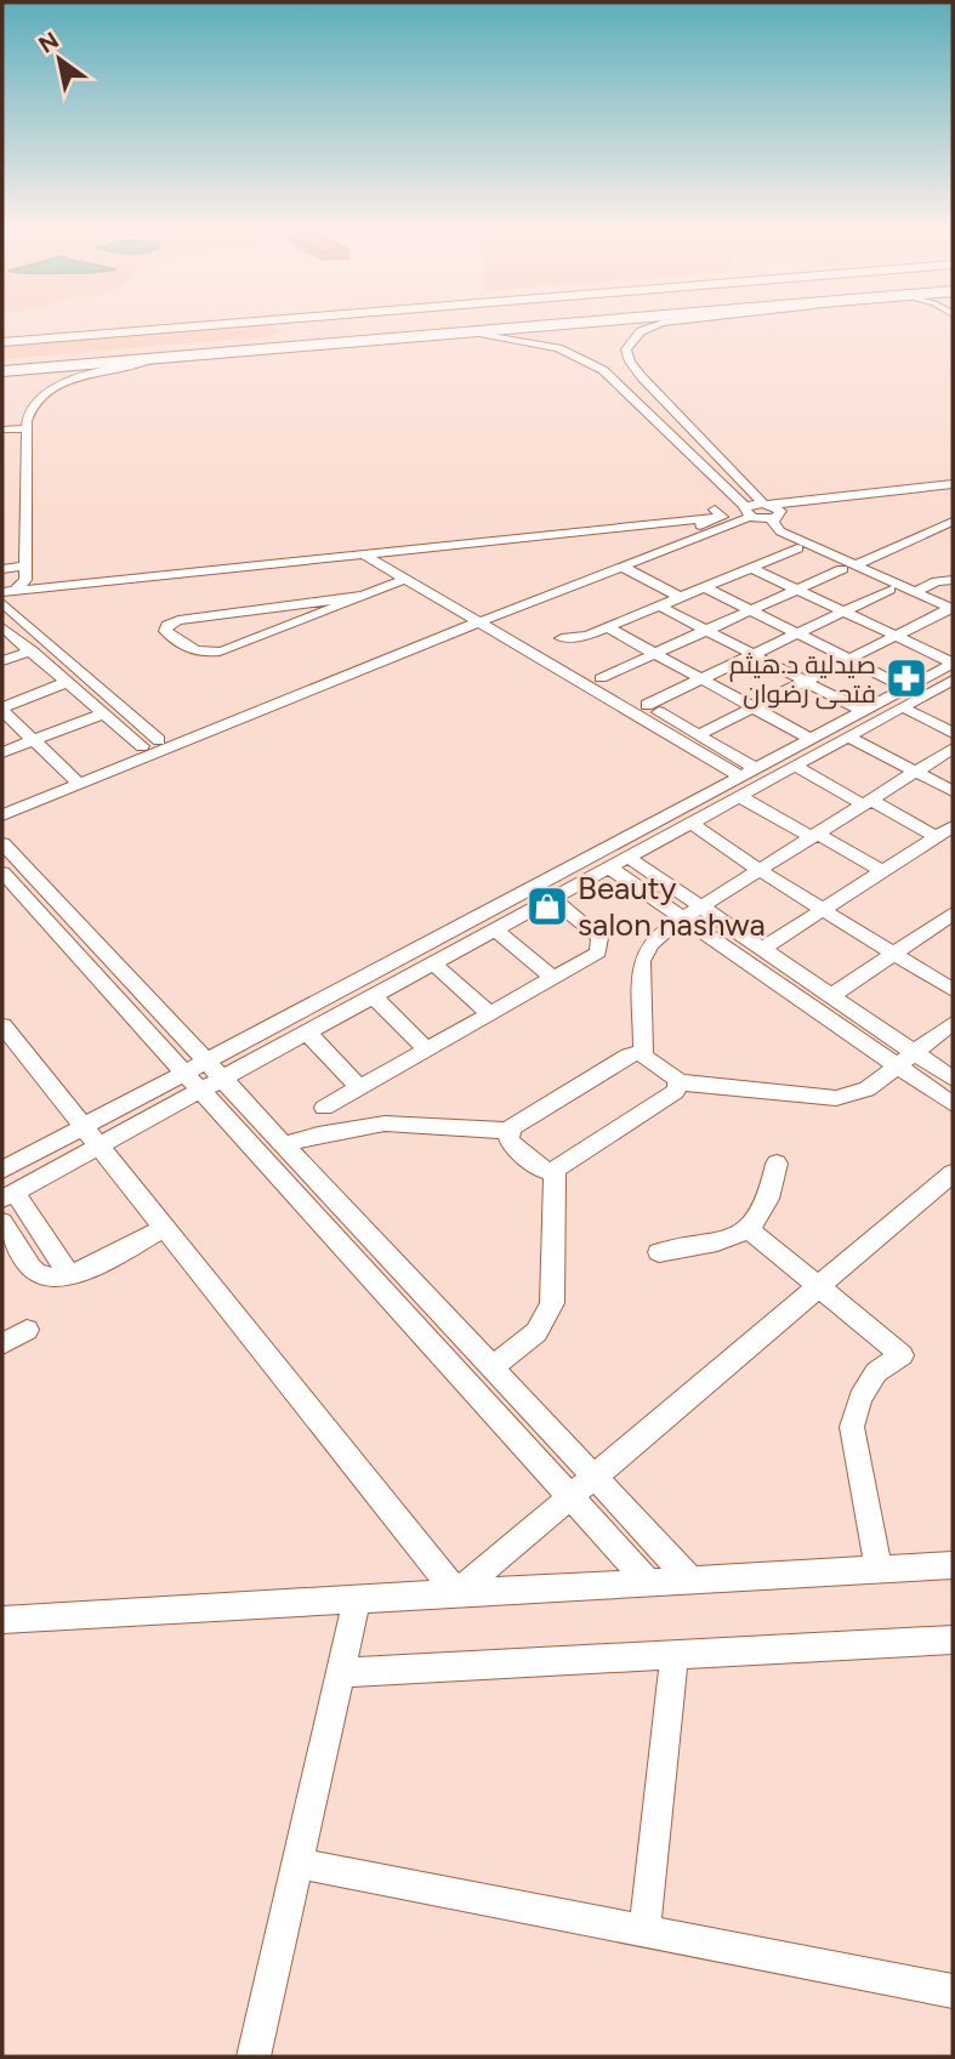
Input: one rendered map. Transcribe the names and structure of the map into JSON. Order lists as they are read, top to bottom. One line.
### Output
{"places":{"pharmacy":["صيدلية د.هيثم فتحى رضوان"],"shop":["Beauty salon nashwa"]},"north":"top left"}
